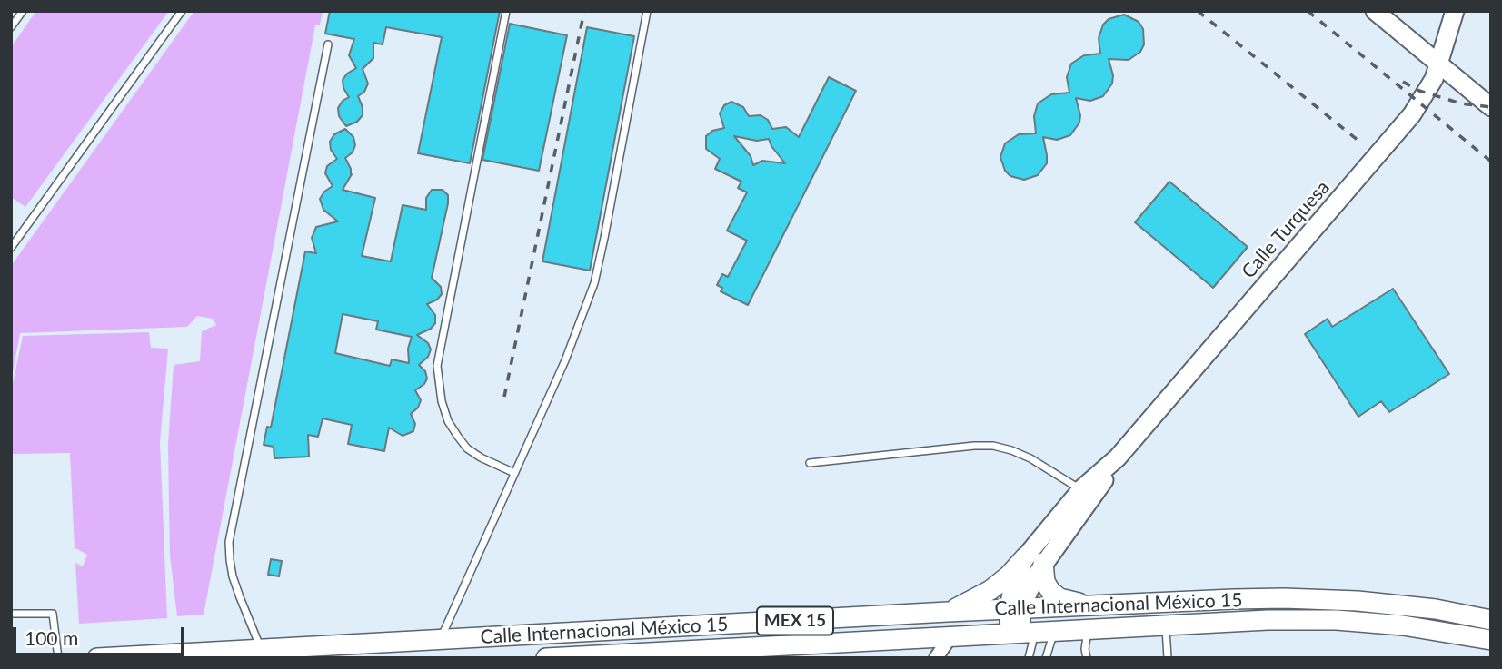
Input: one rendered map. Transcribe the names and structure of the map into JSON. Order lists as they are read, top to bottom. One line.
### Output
{"streets":{"main road":["Calle Internacional México 15","MEX 15"],"street":["Calle Turquesa"]},"crossings":[["Calle Turquesa","Calle Internacional México 15"]],"scale_bar":"100 m"}
